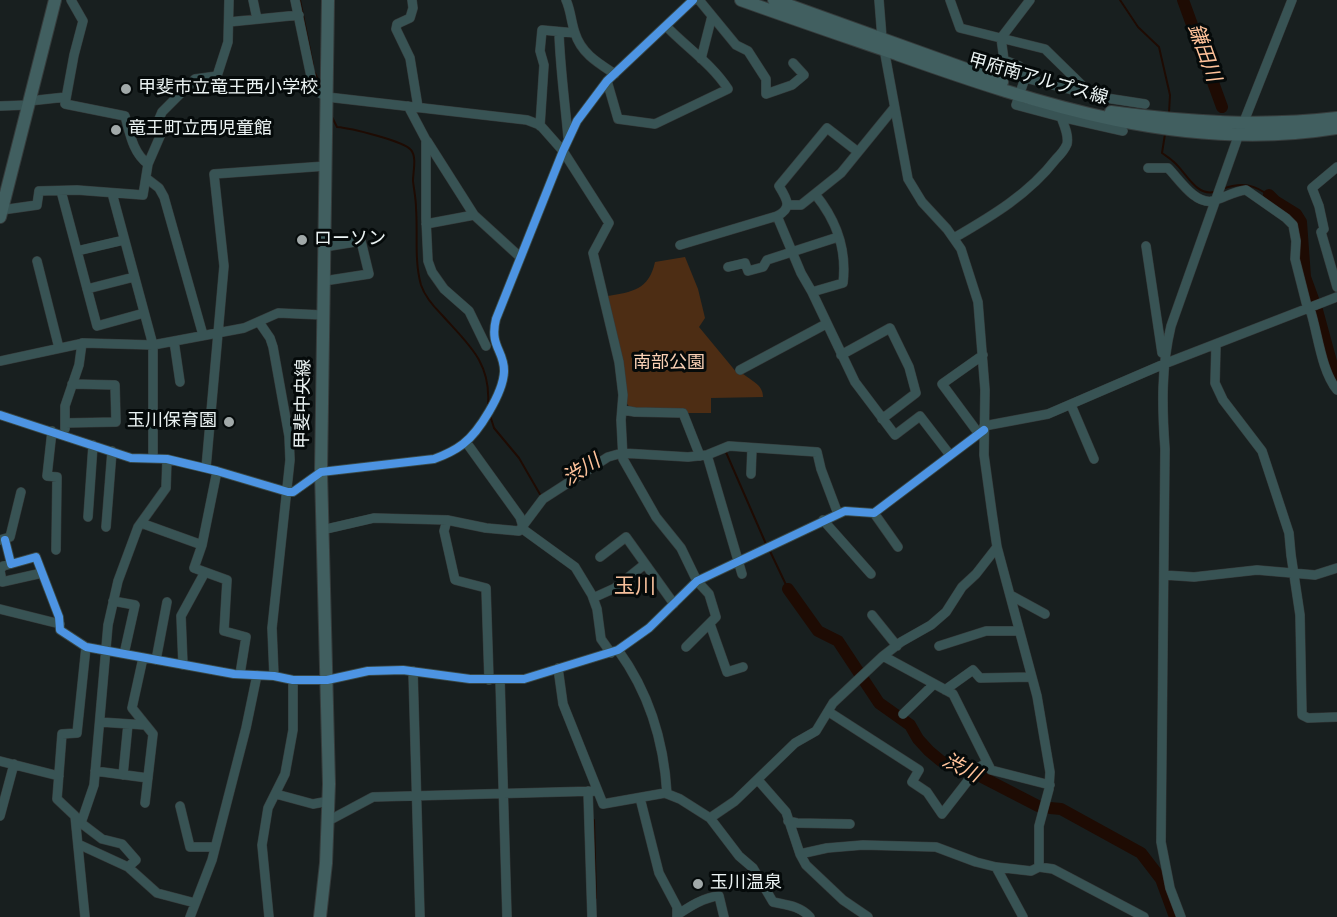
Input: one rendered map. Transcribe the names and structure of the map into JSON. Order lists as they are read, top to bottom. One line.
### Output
{"streets":{"main road":["甲府南アルプス線","甲斐中央線"]},"districts":["玉川"],"water":["鎌田川","渋川"],"parks":["南部公園"],"places":["甲斐市立竜王西小学校","竜王町立西児童館","ローソン","玉川保育園","玉川温泉"]}
